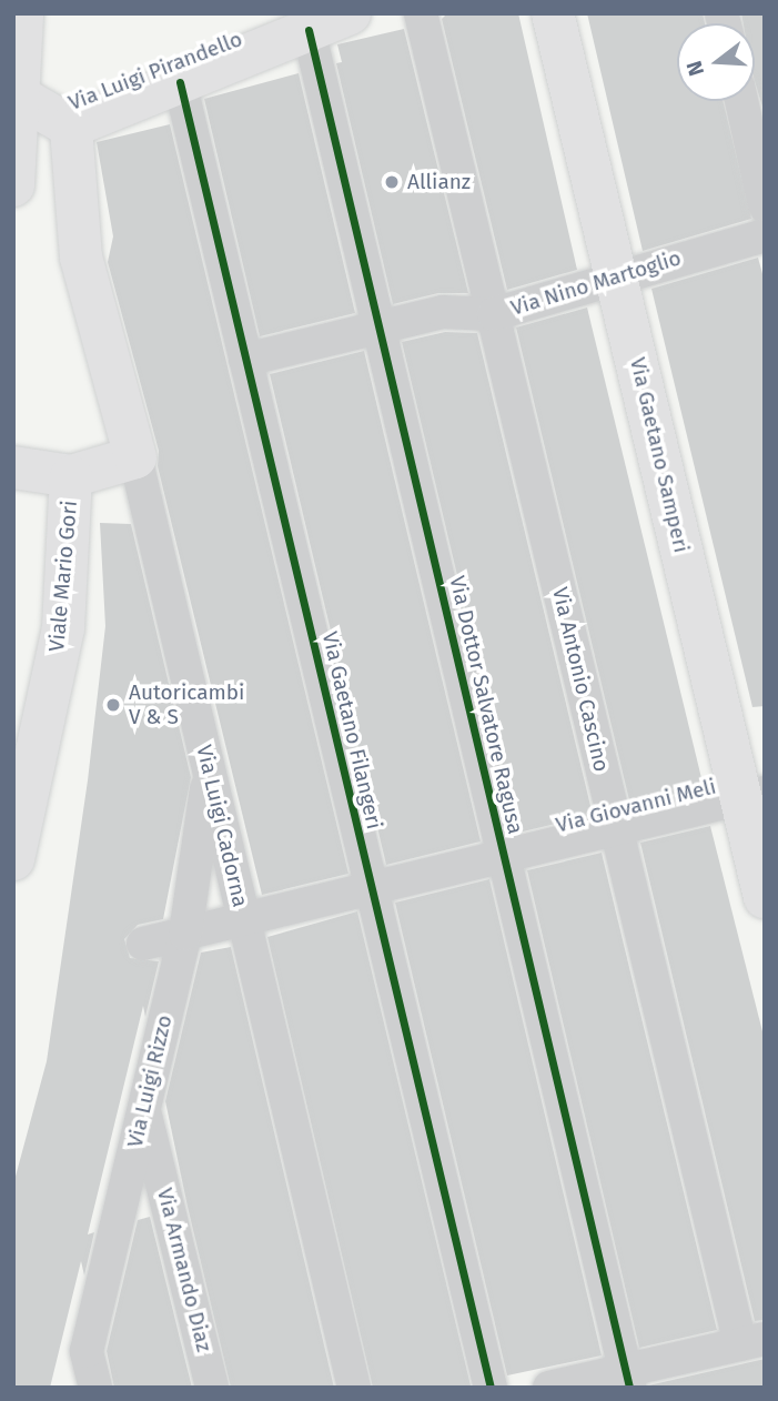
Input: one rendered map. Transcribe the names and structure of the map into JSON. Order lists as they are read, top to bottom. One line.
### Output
{"streets":{"street":["Via Luigi Pirandello","Via Nino Martoglio","Via Gaetano Samperi","Viale Mario Gori","Via Antonio Cascino","Via Dottor Salvatore Ragusa","Via Gaetano Filangeri","Via Giovanni Meli","Via Luigi Cadorna","Via Luigi Rizzo","Via Armando Diaz"]},"crossings":[["Via Luigi Pirandello","Via Dottor Salvatore Ragusa"],["Via Luigi Pirandello","Via Gaetano Filangeri"],["Via Luigi Pirandello","Via Luigi Cadorna"],["Via Nino Martoglio","Via Gaetano Samperi"],["Via Nino Martoglio","Via Antonio Cascino"],["Via Nino Martoglio","Via Dottor Salvatore Ragusa"],["Via Nino Martoglio","Via Gaetano Filangeri"],["Via Gaetano Samperi","Via Giovanni Meli"],["Via Antonio Cascino","Via Giovanni Meli"],["Via Dottor Salvatore Ragusa","Via Giovanni Meli"],["Via Gaetano Filangeri","Via Giovanni Meli"],["Via Giovanni Meli","Via Luigi Cadorna"],["Via Giovanni Meli","Via Luigi Rizzo"],["Via Luigi Cadorna","Via Luigi Rizzo"],["Via Luigi Rizzo","Via Armando Diaz"]],"places":["Allianz","Autoricambi V & S"],"north":"left"}
